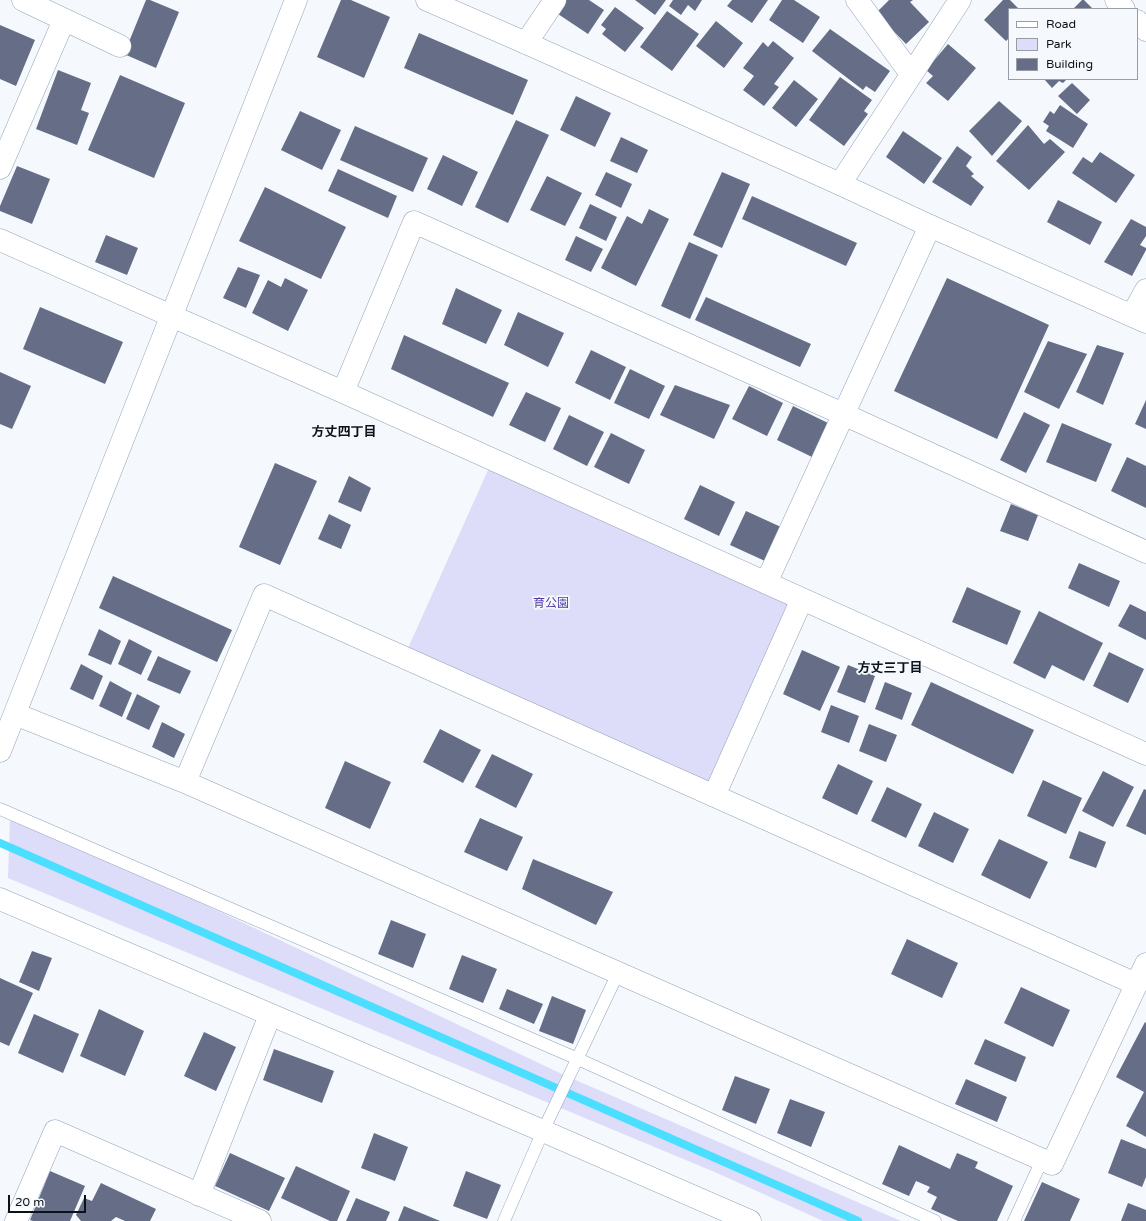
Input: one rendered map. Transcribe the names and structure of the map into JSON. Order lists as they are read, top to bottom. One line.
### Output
{"districts":["方丈四丁目","方丈三丁目"],"parks":["育公園"],"legend":["Road","Park","Building"],"scale_bar":"20 m"}
